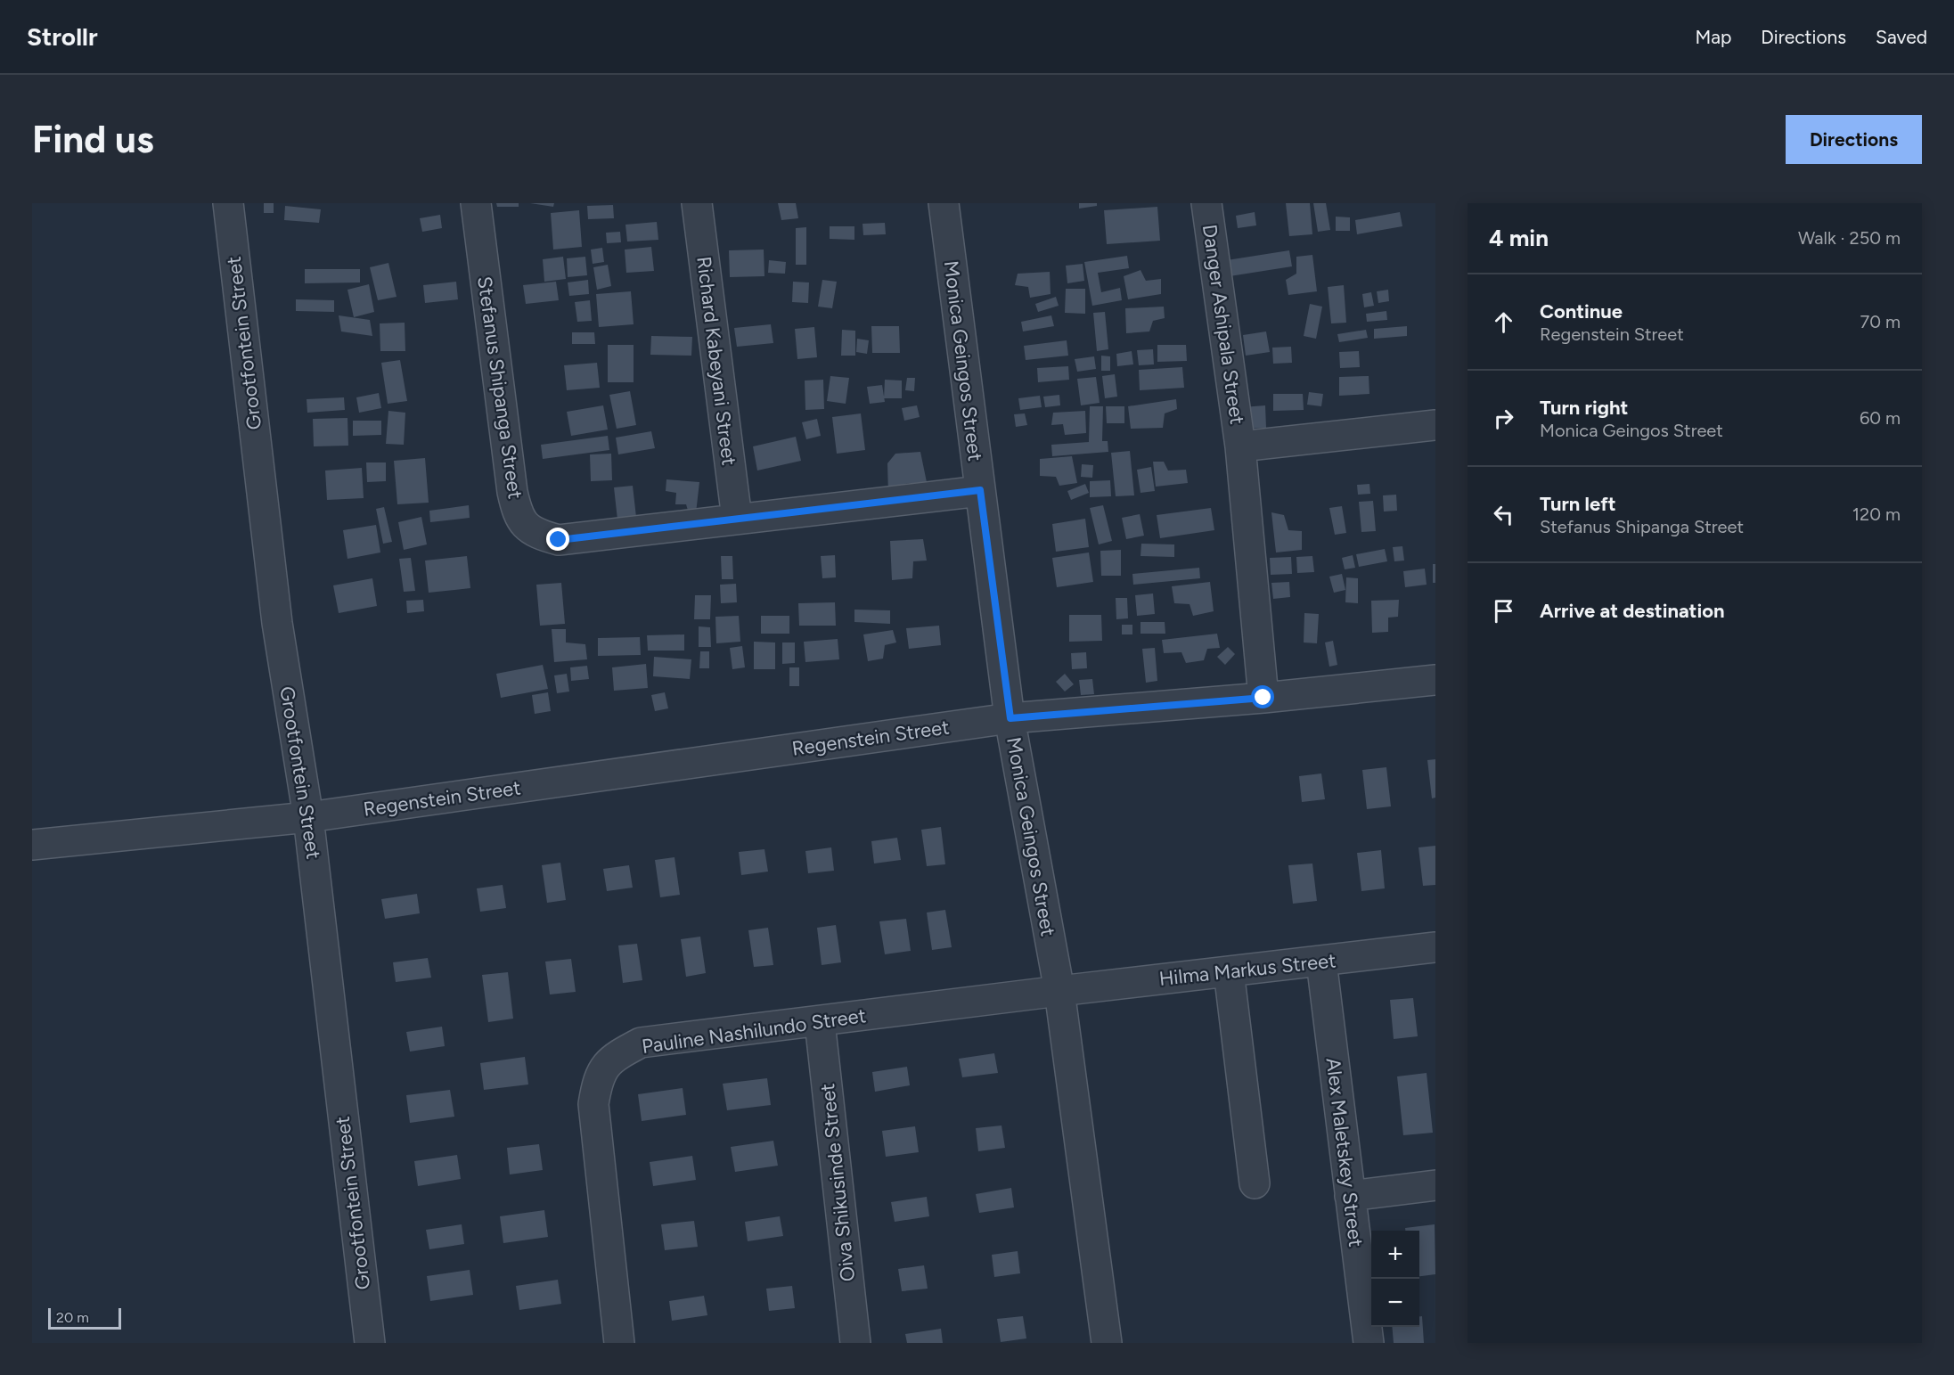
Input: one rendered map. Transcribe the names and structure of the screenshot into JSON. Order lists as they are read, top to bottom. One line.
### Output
{"streets":{"street":["Danger Ashipala Street","Grootfontein Street","Richard Kabeyani Street","Monica Geingos Street","Stefanus Shipanga Street","Regenstein Street","Hilma Markus Street","Pauline Nashilundo Street","Alex Maletskey Street","Oiva Shikusinde Street"]},"crossings":[["Danger Ashipala Street","Regenstein Street"],["Grootfontein Street","Regenstein Street"],["Richard Kabeyani Street","Stefanus Shipanga Street"],["Monica Geingos Street","Stefanus Shipanga Street"],["Monica Geingos Street","Regenstein Street"],["Monica Geingos Street","Hilma Markus Street"],["Monica Geingos Street","Pauline Nashilundo Street"],["Hilma Markus Street","Pauline Nashilundo Street"],["Hilma Markus Street","Alex Maletskey Street"],["Pauline Nashilundo Street","Oiva Shikusinde Street"]],"scale_bar":"20 m","page":{"header":"Strollr","nav":["Map","Directions","Saved"],"buttons":"Directions","title":"Find us","heading":["4 min","Walk · 250 m"],"list":[["Continue","Regenstein Street","70 m"],["Turn right","Monica Geingos Street","60 m"],["Turn left","Stefanus Shipanga Street","120 m"],"Arrive at destination"],"map_buttons":["+","−"],"scale":"20 m"}}
